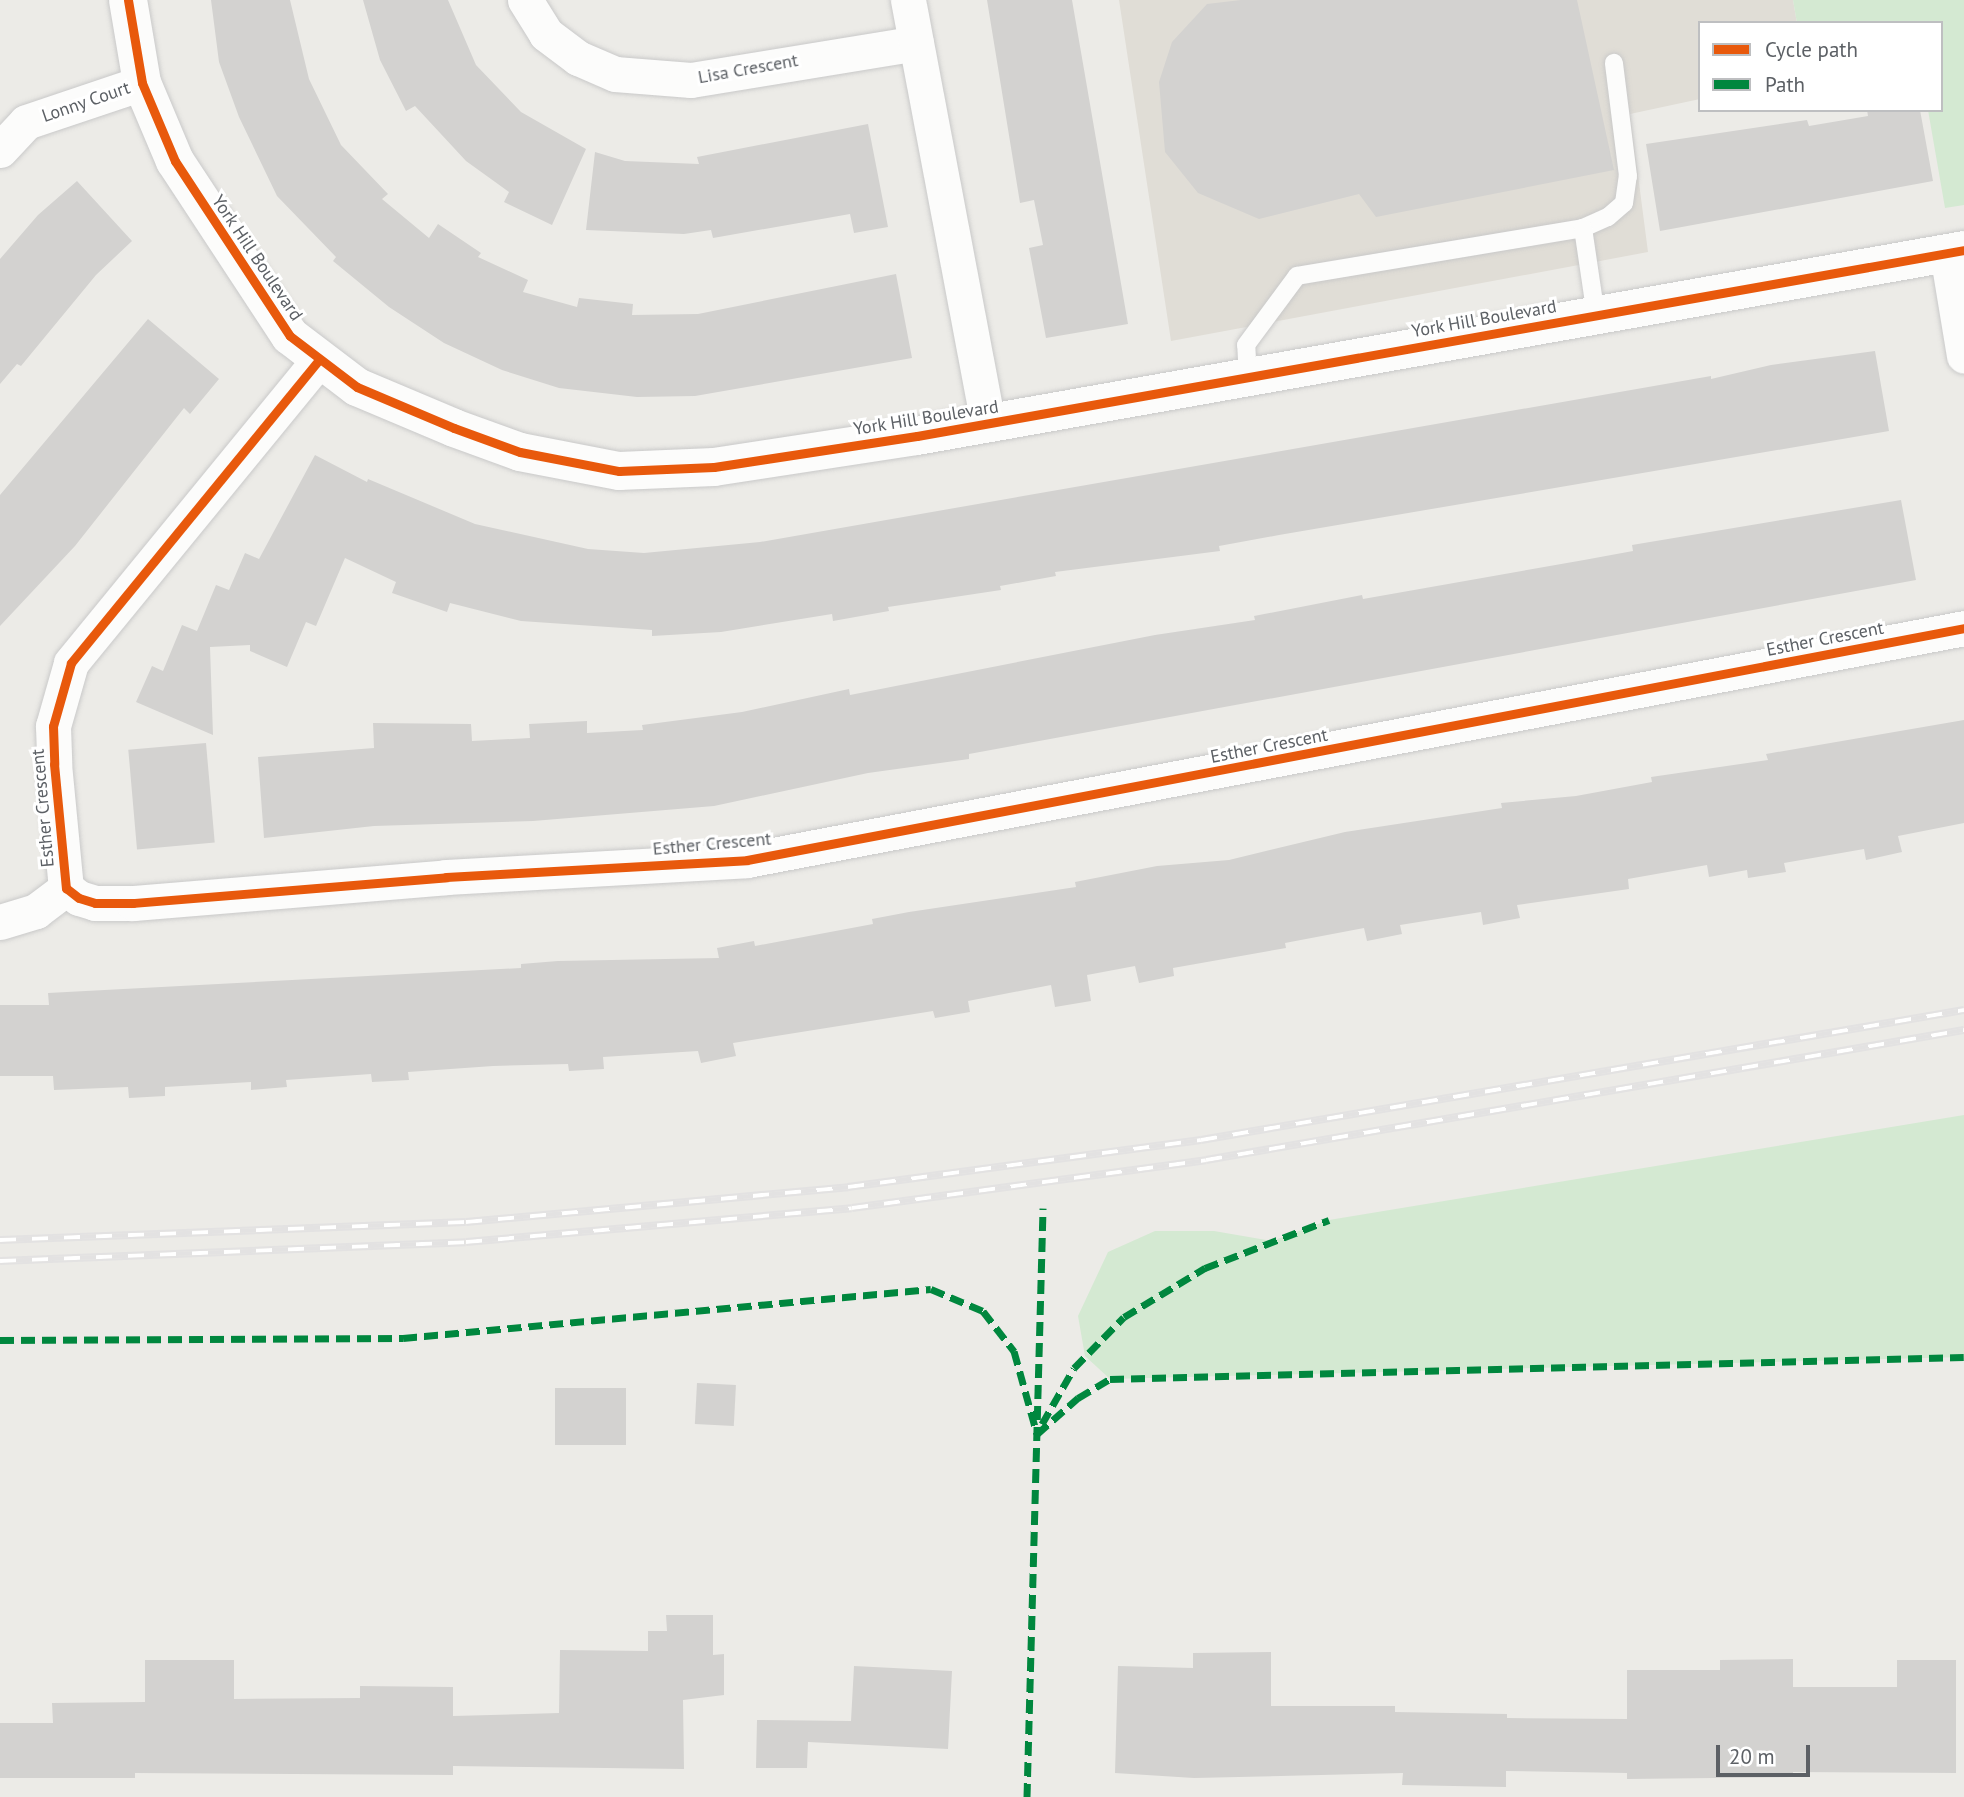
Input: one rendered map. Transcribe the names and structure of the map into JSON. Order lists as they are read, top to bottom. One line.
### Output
{"streets":{"street":["Lisa Crescent","Lonny Court","York Hill Boulevard","Esther Crescent"]},"crossings":[["Lonny Court","York Hill Boulevard"],["York Hill Boulevard","Esther Crescent"]],"legend":["Cycle path","Path"],"scale_bar":"20 m"}
